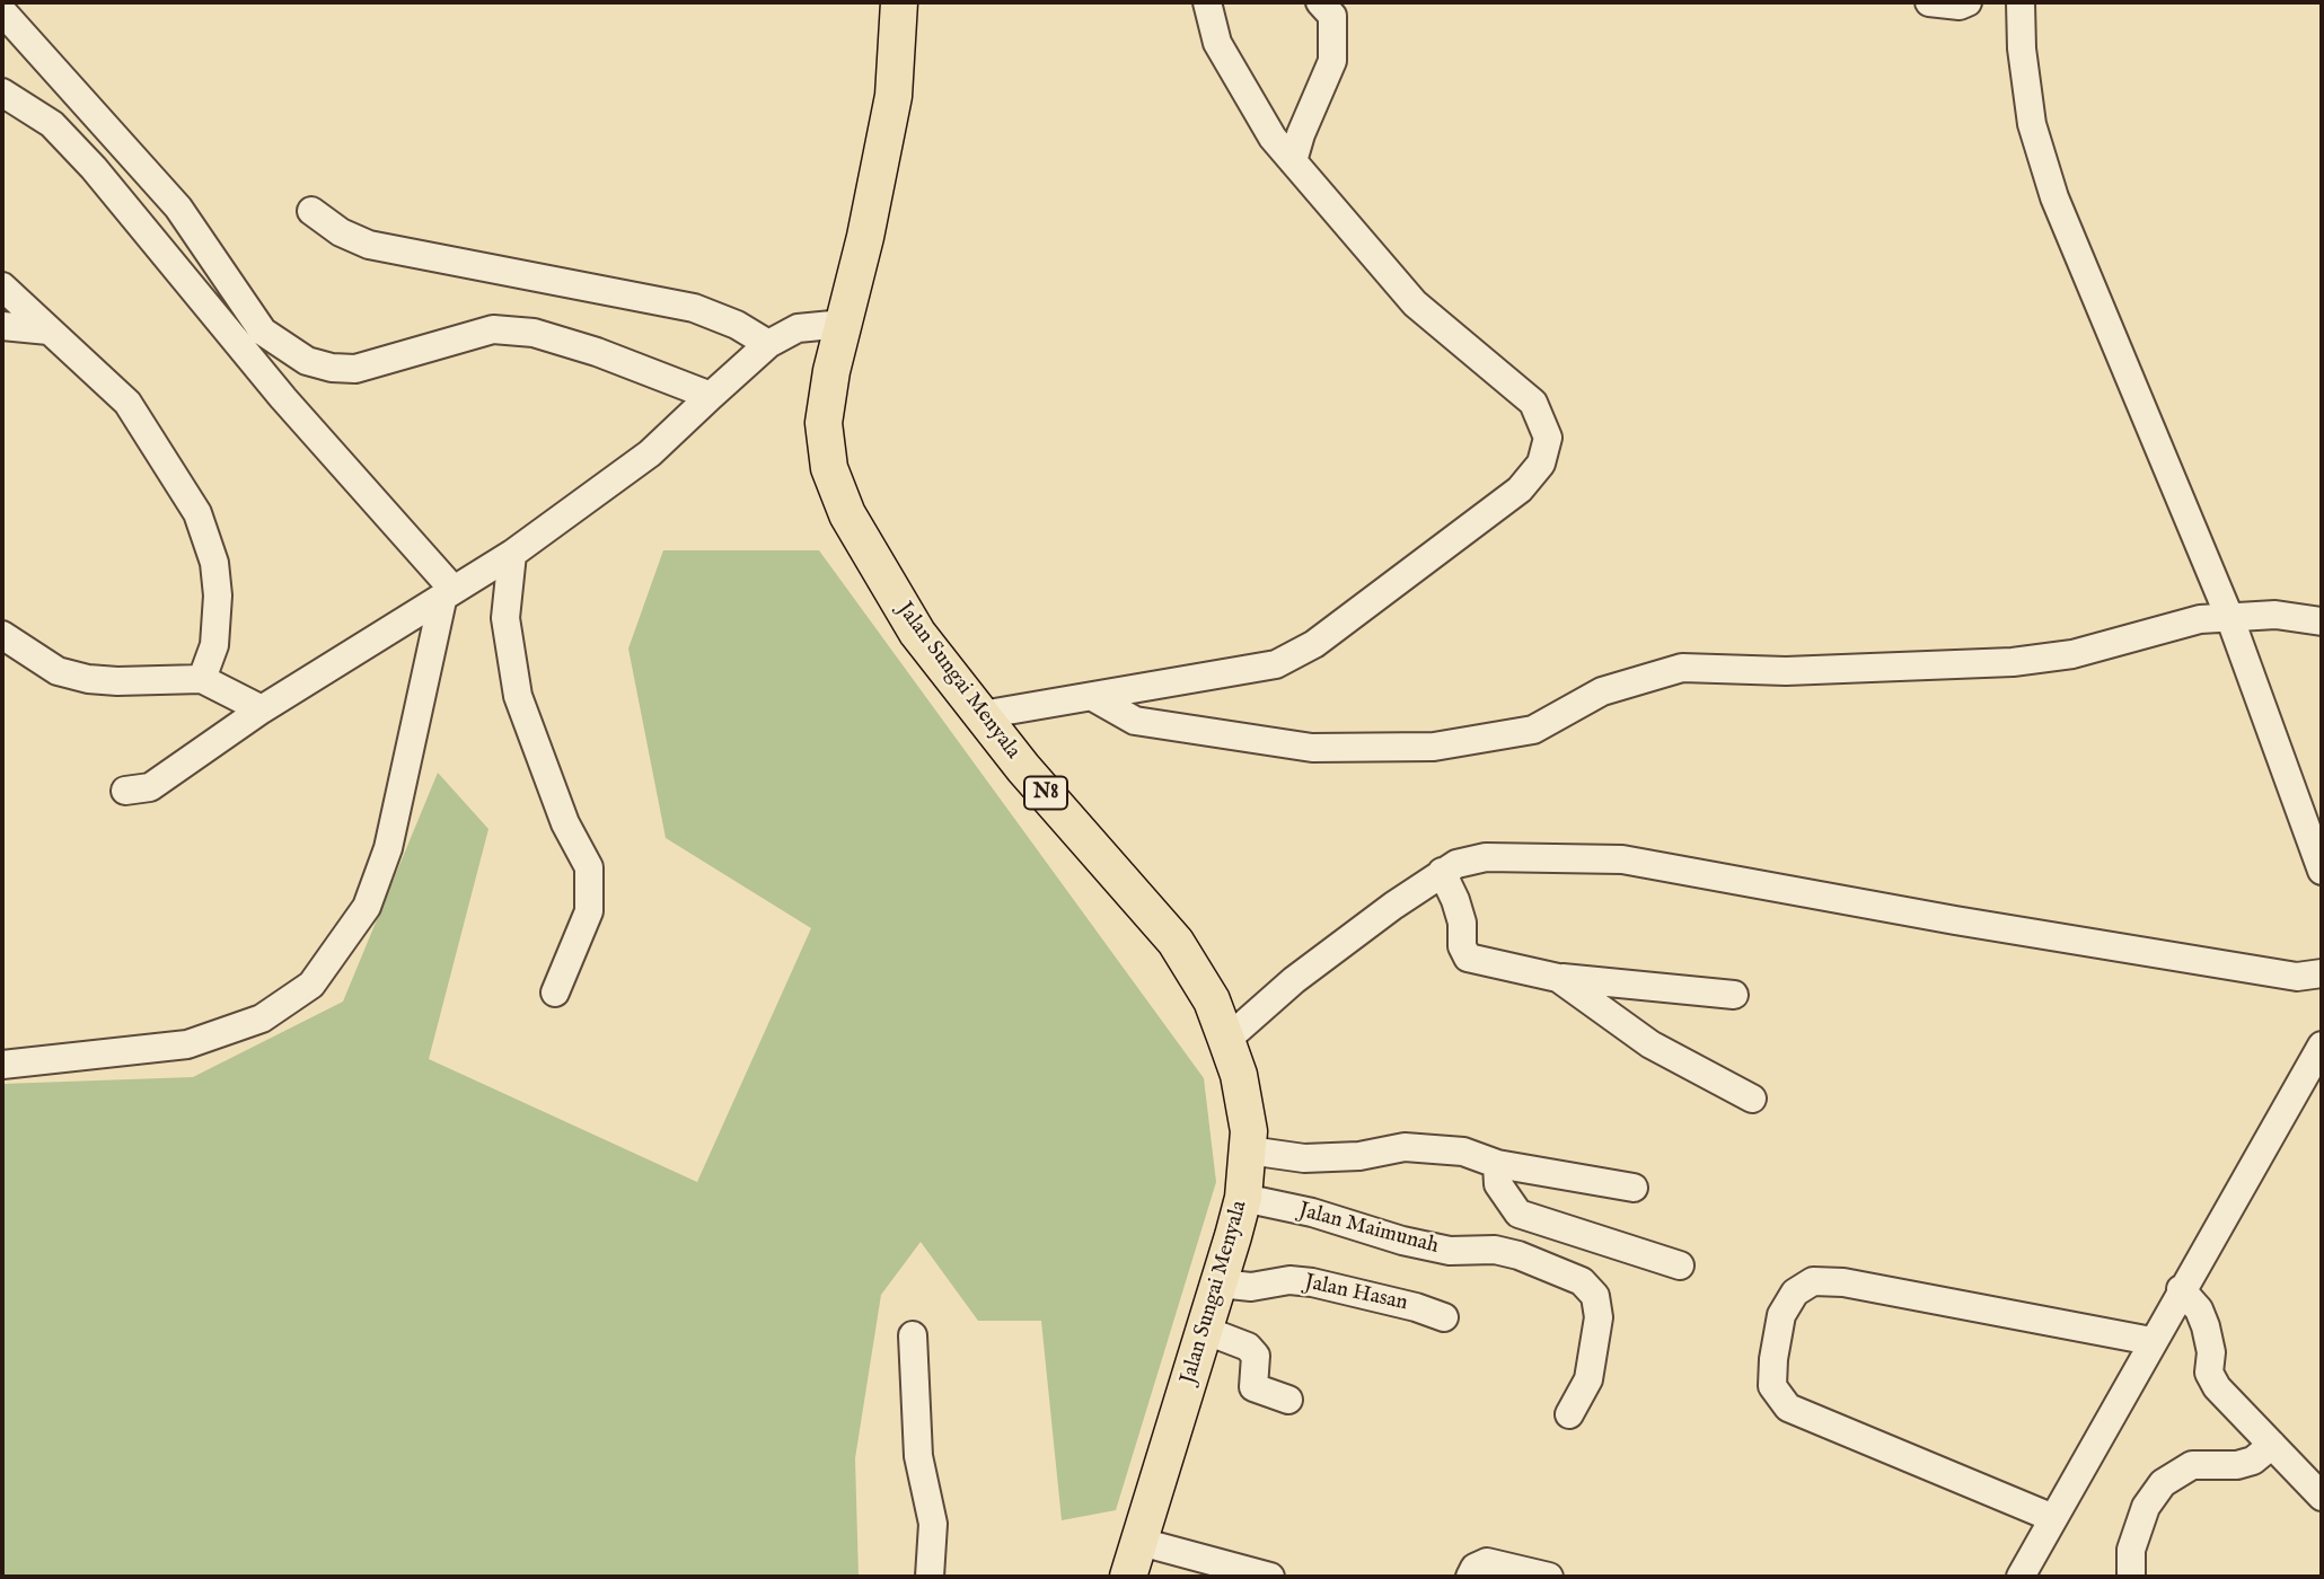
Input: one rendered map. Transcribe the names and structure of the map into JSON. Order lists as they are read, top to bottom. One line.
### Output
{"streets":{"main road":["Jalan Sungai Menyala","N8"],"street":["Jalan Maimunah","Jalan Hasan"]},"crossings":[["Jalan Sungai Menyala","Jalan Maimunah"],["Jalan Sungai Menyala","Jalan Hasan"]]}
